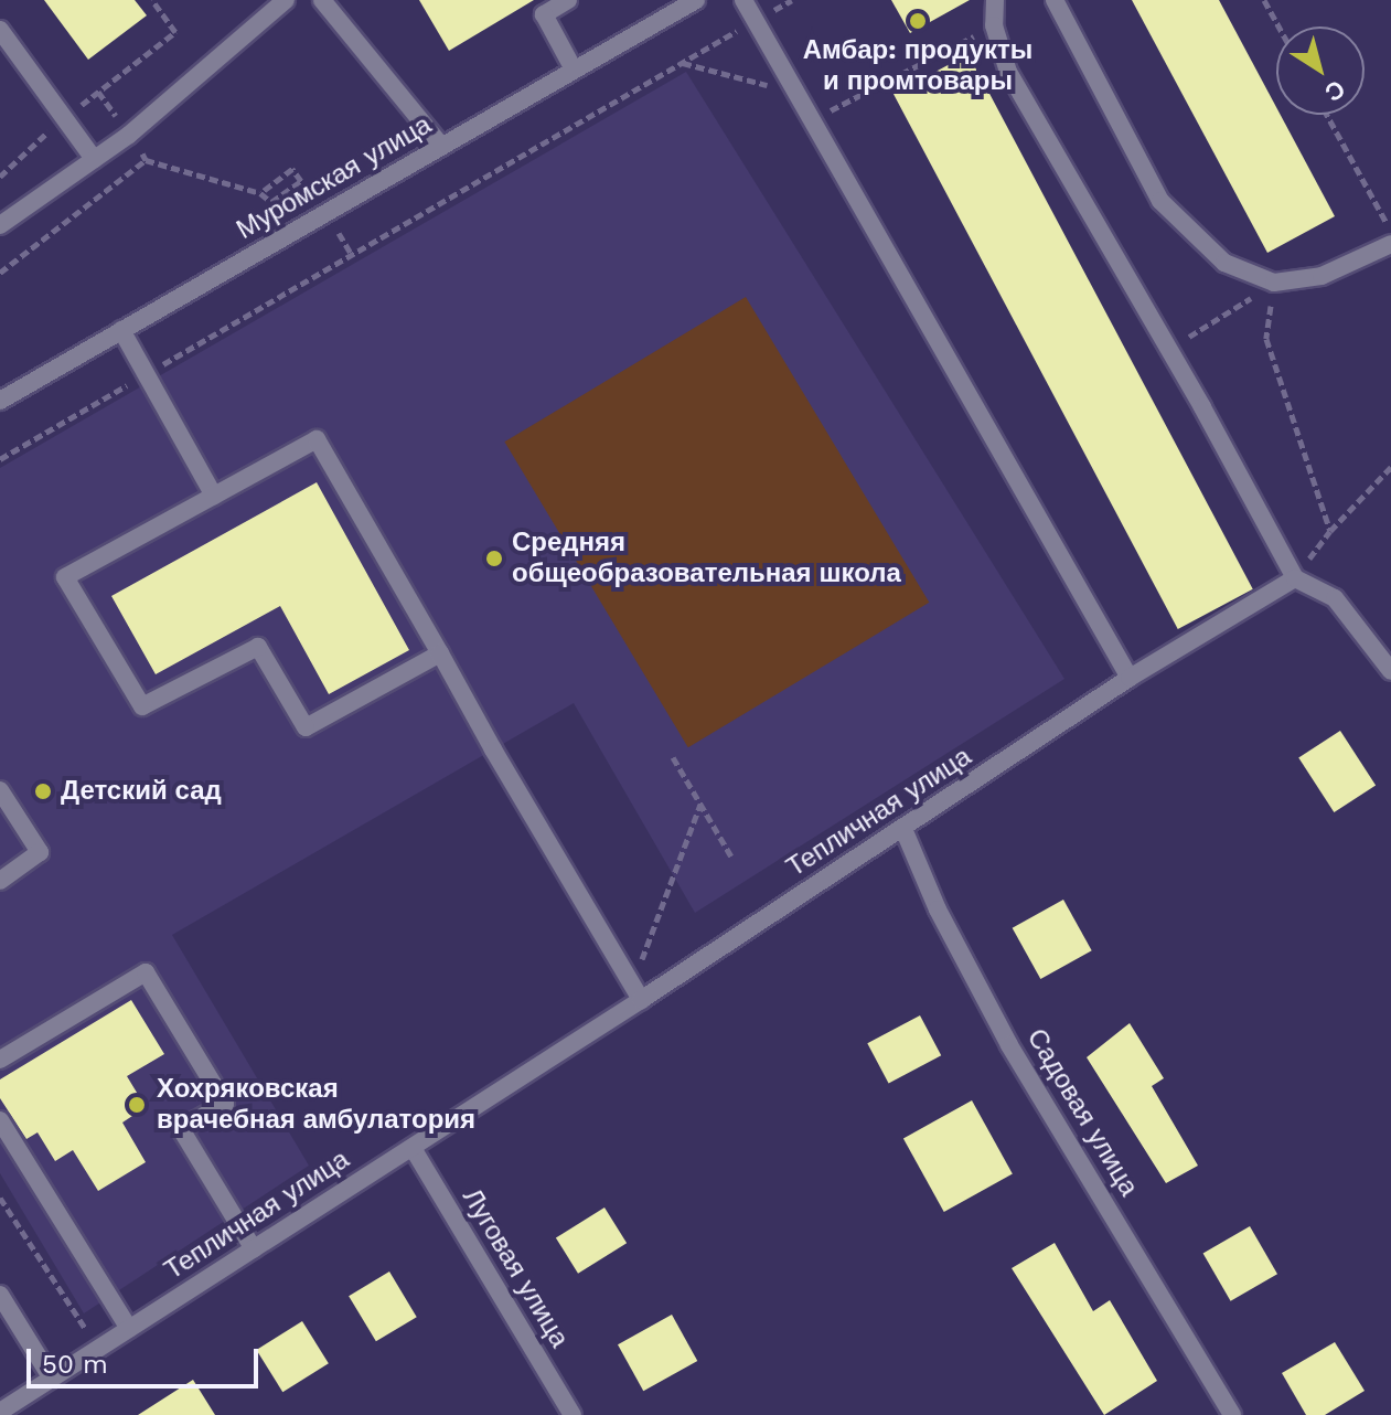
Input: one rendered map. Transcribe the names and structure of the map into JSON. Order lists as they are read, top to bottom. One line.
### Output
{"streets":{"street":["Муромская улица","Тепличная улица","Садовая улица","Луговая улица"]},"crossings":[["Тепличная улица","Садовая улица"],["Тепличная улица","Луговая улица"]],"places":["Амбар: продукты и промтовары","Средняя общеобразовательная школа","Детский сад","Хохряковская врачебная амбулатория"],"scale_bar":"50 m","north":"bottom right"}
